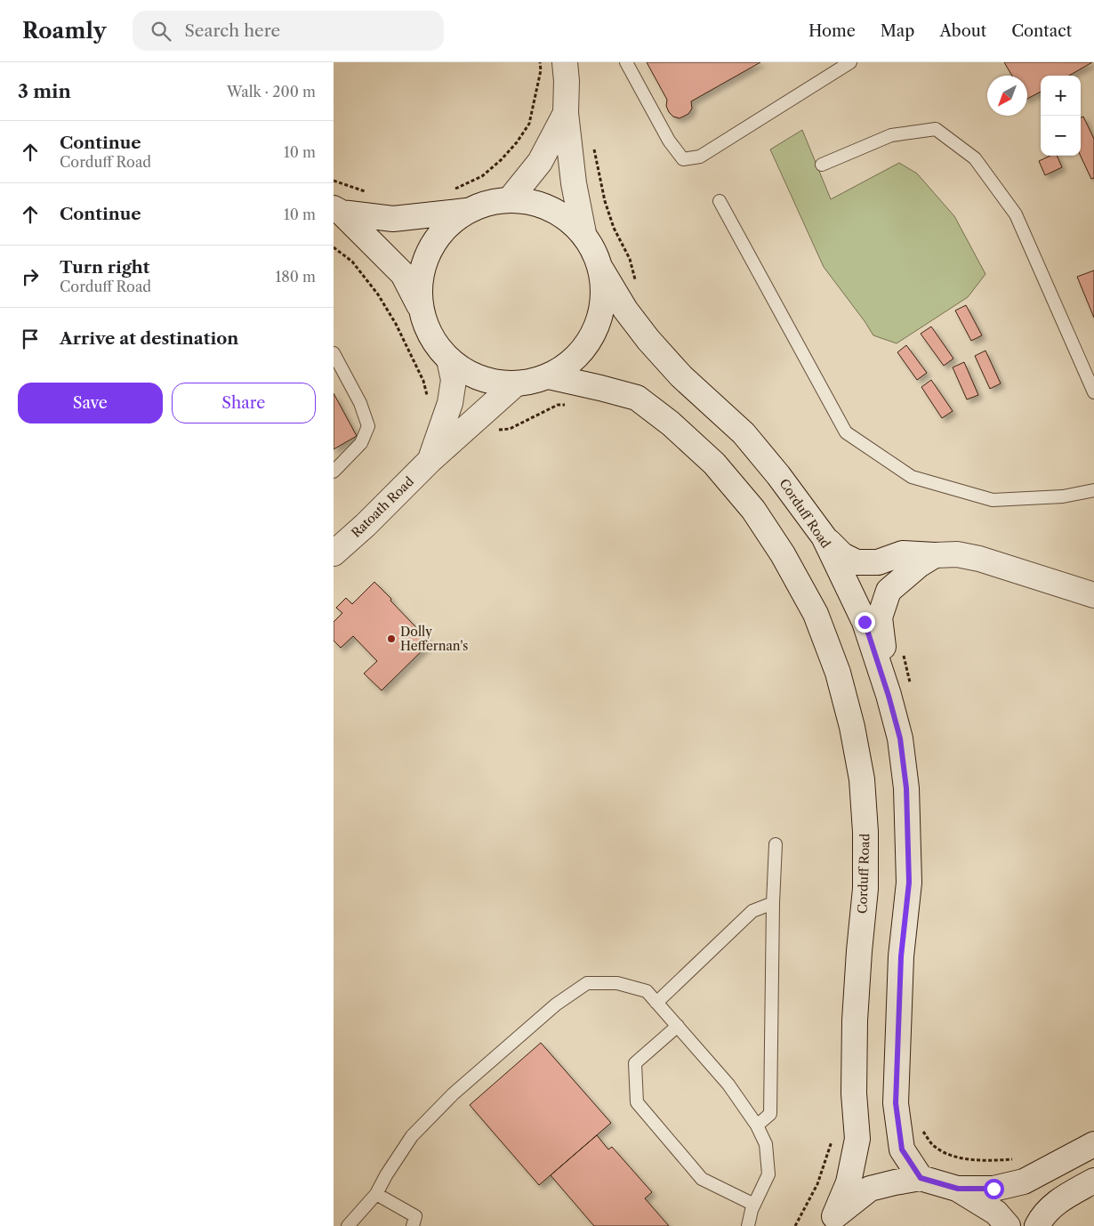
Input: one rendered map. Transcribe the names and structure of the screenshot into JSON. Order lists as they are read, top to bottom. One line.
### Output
{"streets":{"street":["Ratoath Road","Corduff Road"]},"places":["Dolly Heffernan's"],"north":"bottom left","page":{"header":"Roamly","search":"Search here","nav":["Home","Map","About","Contact"],"heading":["3 min","Walk · 200 m"],"map_buttons":["+","−"],"list":[["Continue","Corduff Road","10 m"],["Continue","10 m"],["Turn right","Corduff Road","180 m"],"Arrive at destination"],"buttons":["Save","Share"]}}
